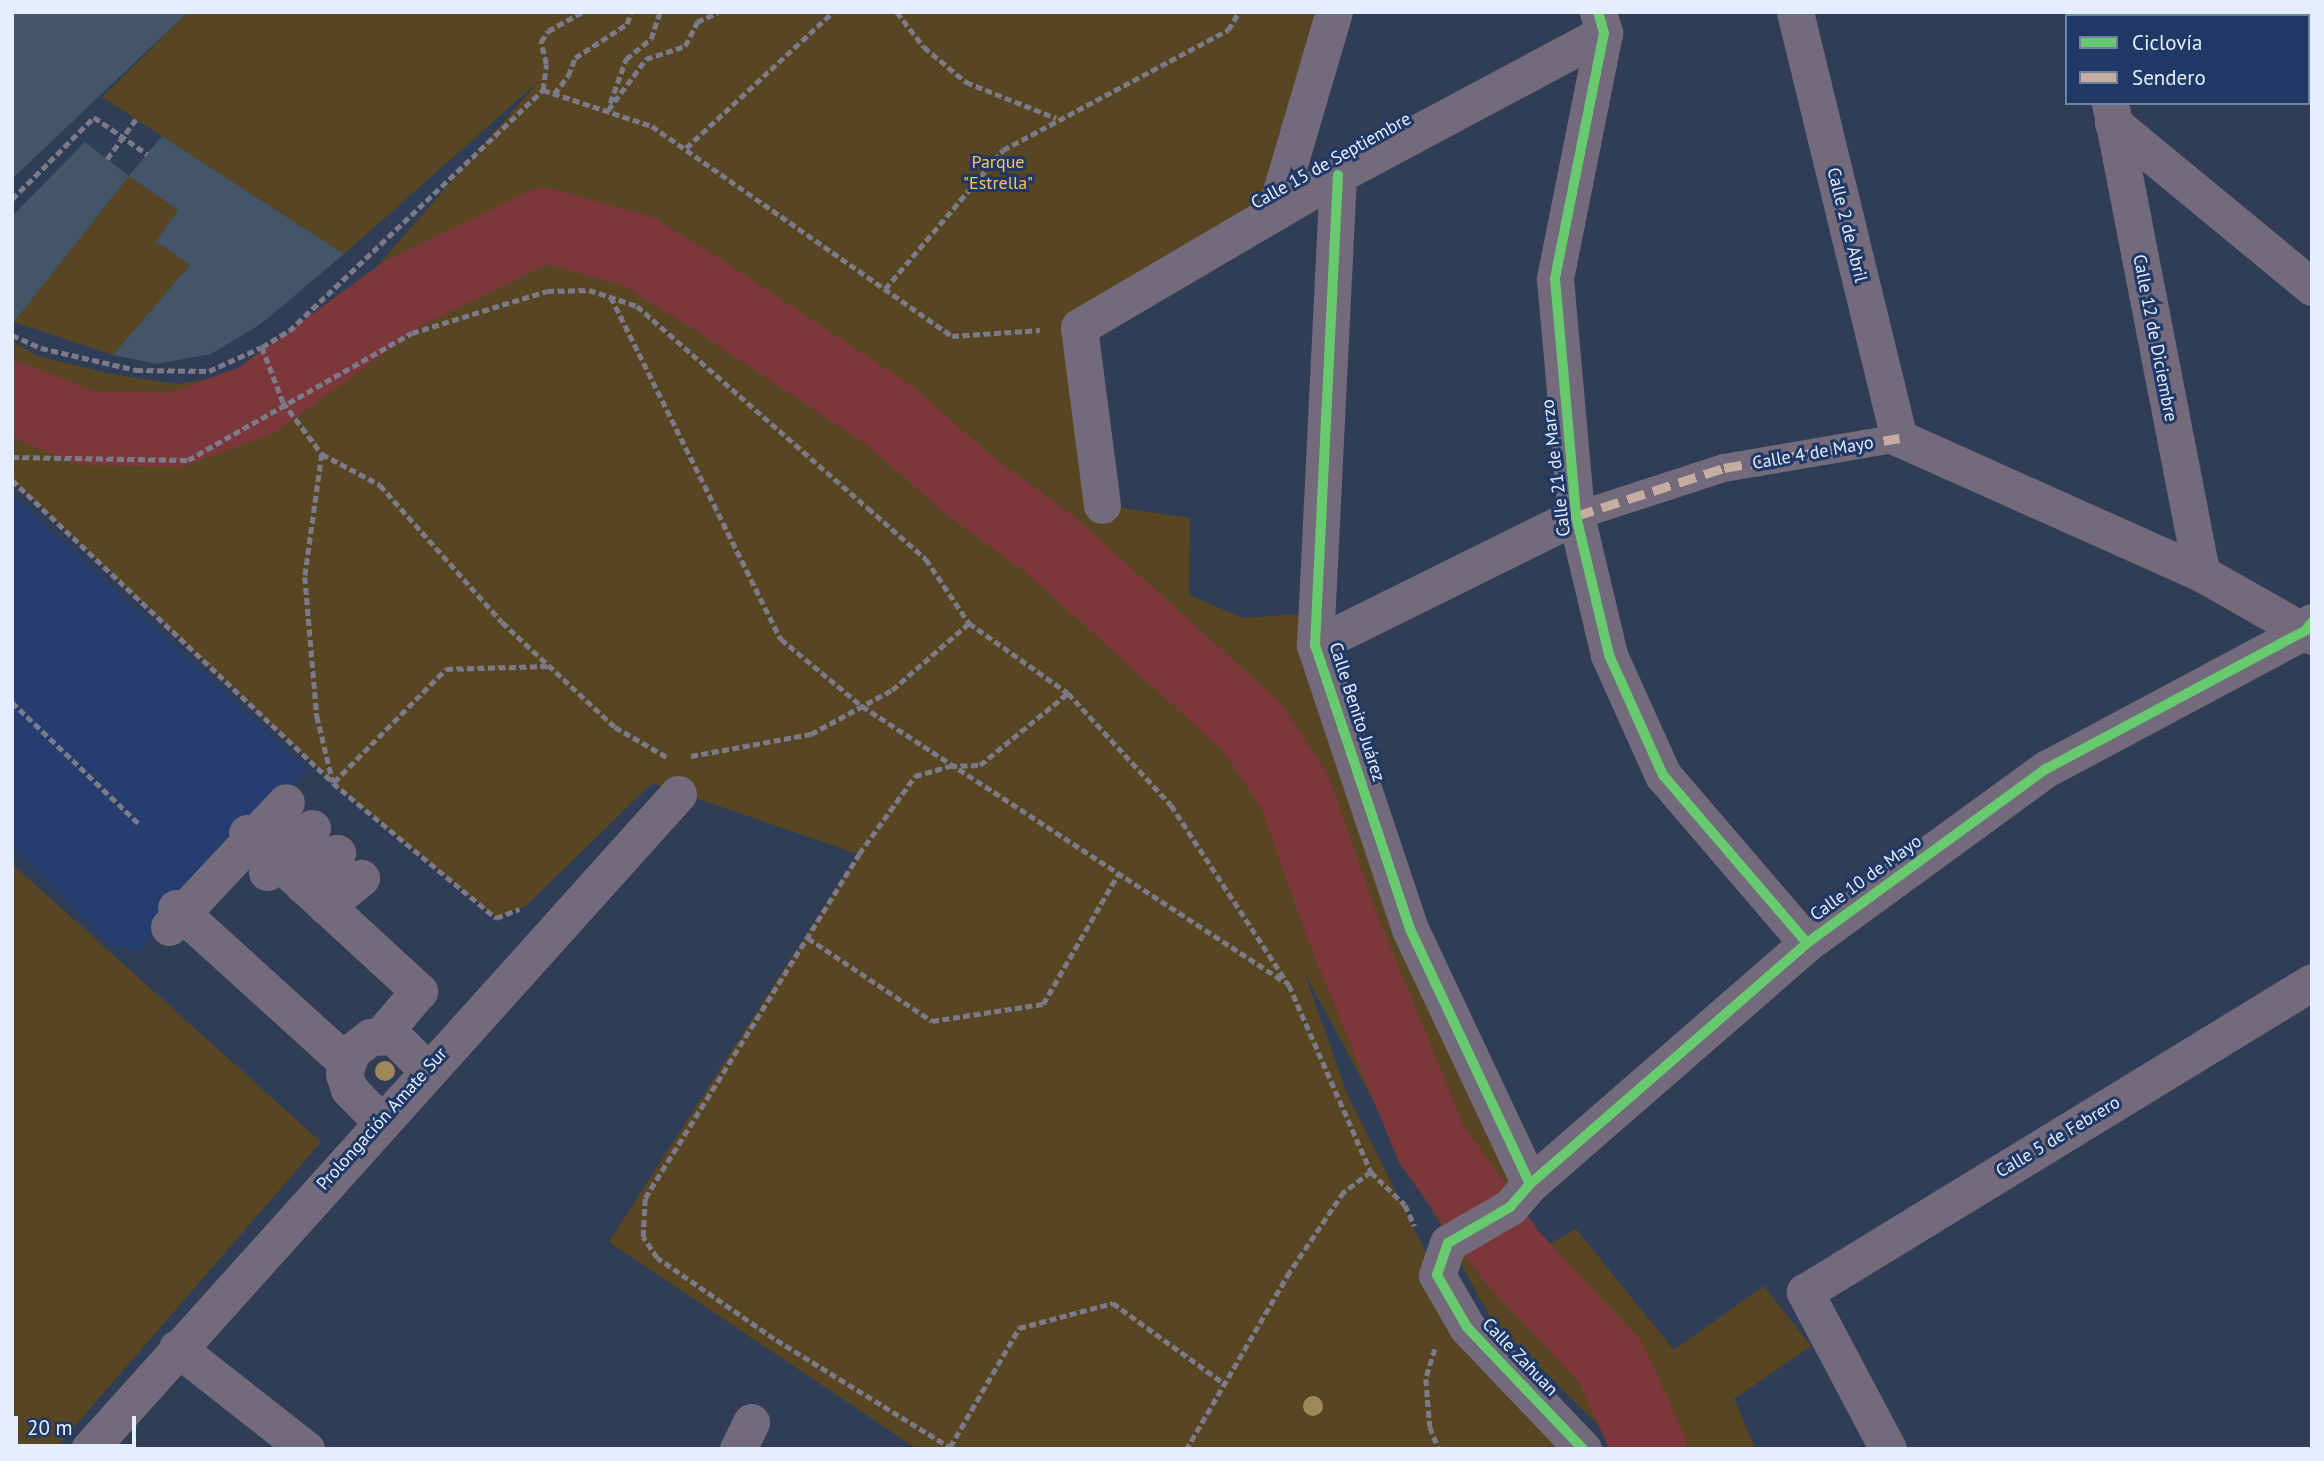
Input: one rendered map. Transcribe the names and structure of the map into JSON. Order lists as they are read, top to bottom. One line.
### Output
{"streets":{"street":["Calle 15 de Septiembre","Calle 2 de Abril","Calle 12 de Diciembre","Calle 4 de Mayo","Calle 21 de Marzo","Calle Benito Juárez","Calle 10 de Mayo","Prolongación Amate Sur","Calle 5 de Febrero","Calle Zahuan"]},"crossings":[["Calle 15 de Septiembre","Calle 21 de Marzo"],["Calle 15 de Septiembre","Calle Benito Juárez"],["Calle 2 de Abril","Calle 4 de Mayo"],["Calle 4 de Mayo","Calle 21 de Marzo"],["Calle 4 de Mayo","Calle Benito Juárez"],["Calle 21 de Marzo","Calle 10 de Mayo"],["Calle Benito Juárez","Calle 10 de Mayo"],["Calle 10 de Mayo","Calle Zahuan"]],"parks":["Parque \"Estrella\""],"legend":["Ciclovía","Sendero"],"scale_bar":"20 m"}
